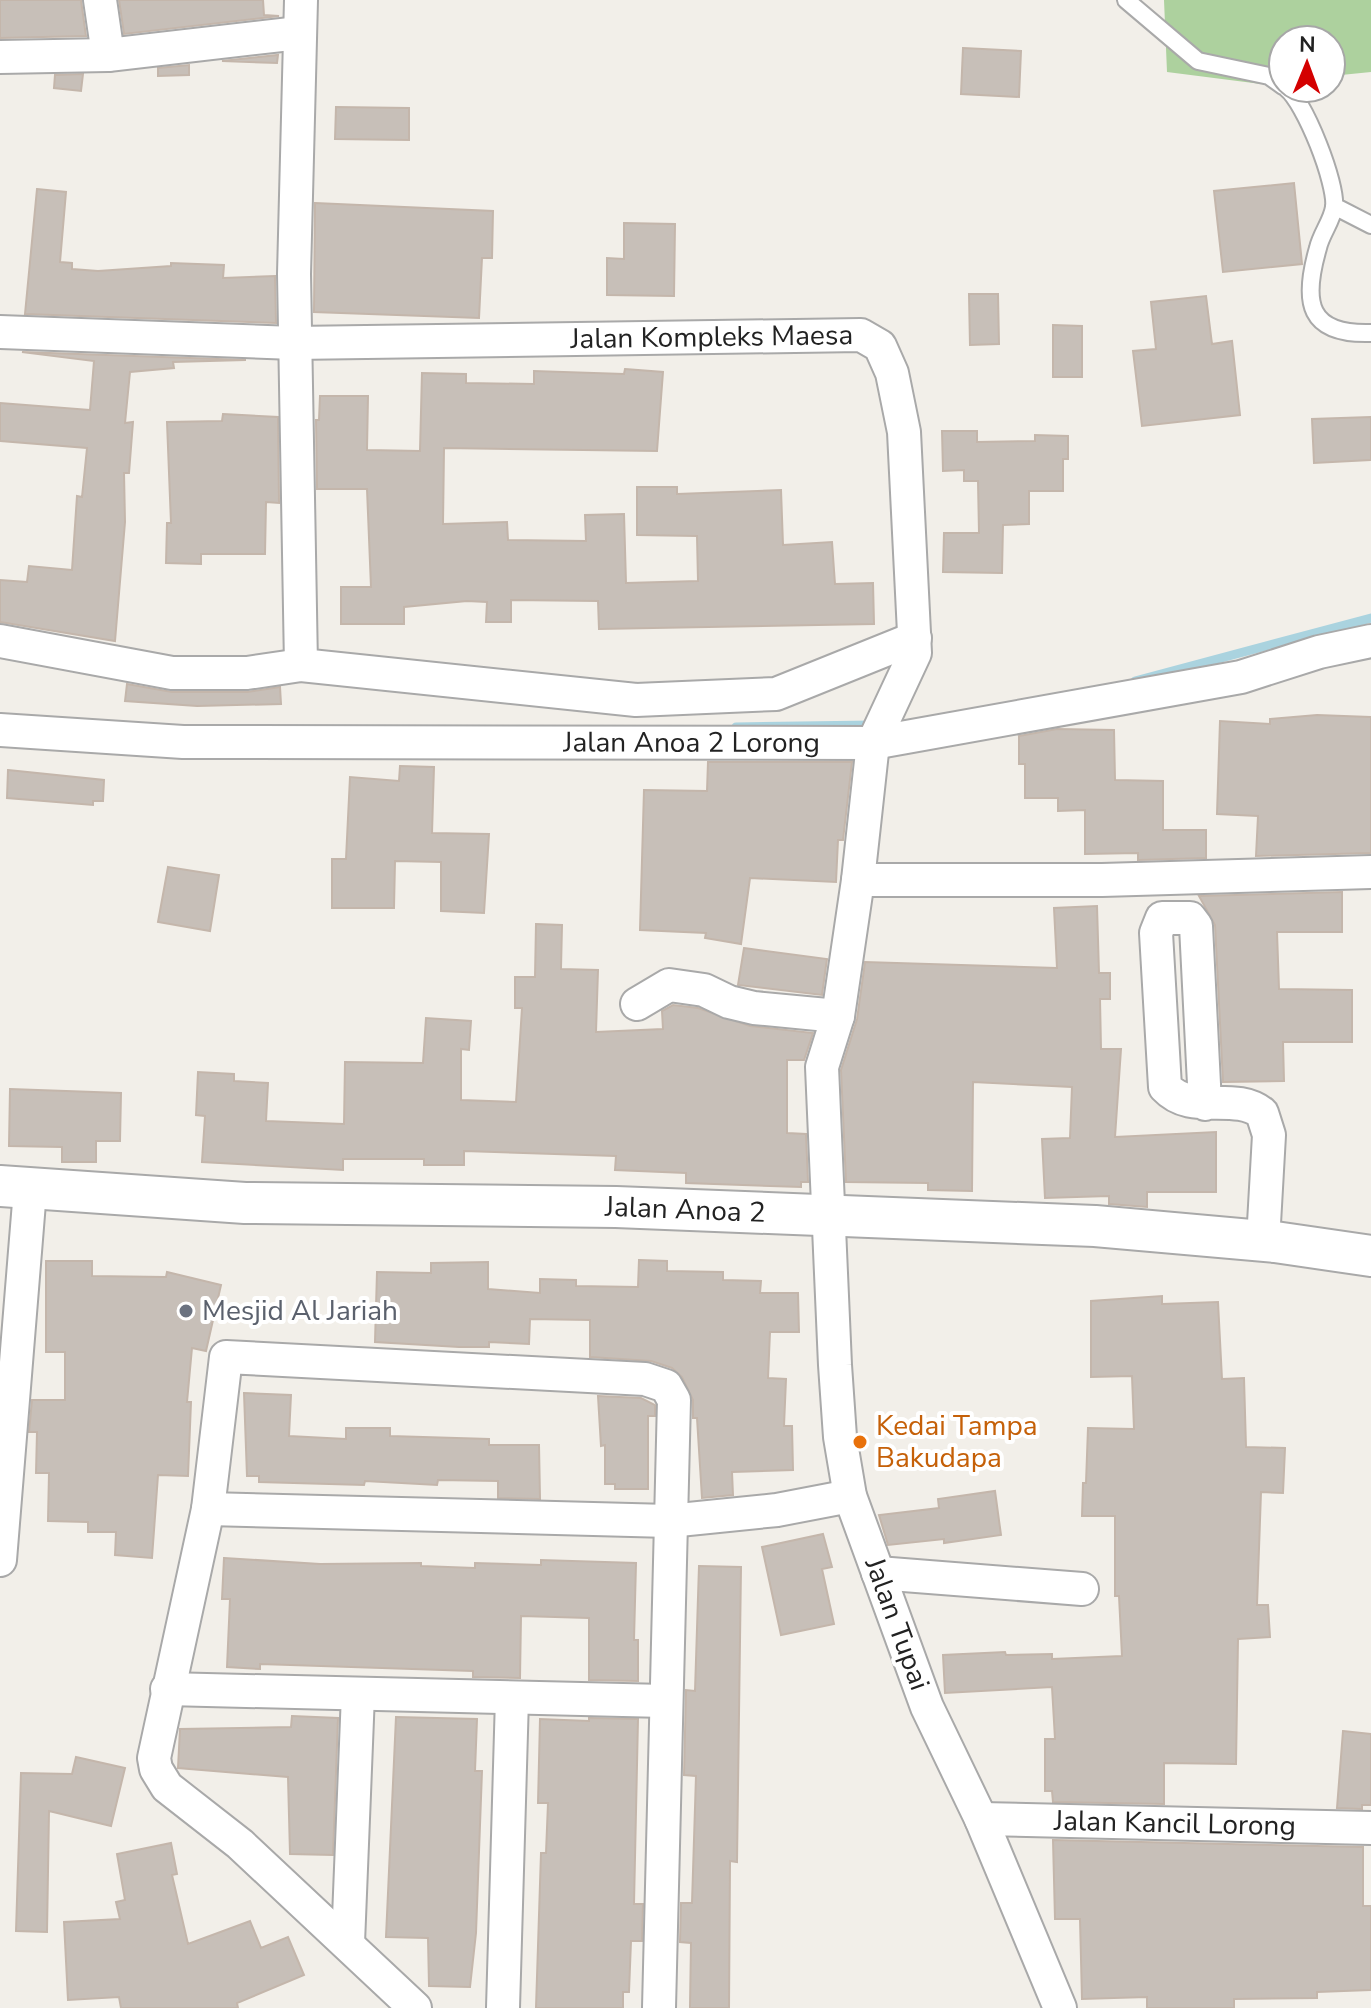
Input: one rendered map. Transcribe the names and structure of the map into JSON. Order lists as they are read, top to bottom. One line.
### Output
{"streets":{"street":["Jalan Kompleks Maesa","Jalan Anoa 2 Lorong","Jalan Anoa 2","Jalan Tupai","Jalan Kancil Lorong"]},"crossings":[["Jalan Kompleks Maesa","Jalan Tupai"],["Jalan Anoa 2 Lorong","Jalan Tupai"],["Jalan Anoa 2","Jalan Tupai"],["Jalan Tupai","Jalan Kancil Lorong"]],"places":["Mesjid Al Jariah","Kedai Tampa Bakudapa"],"north":"top"}
